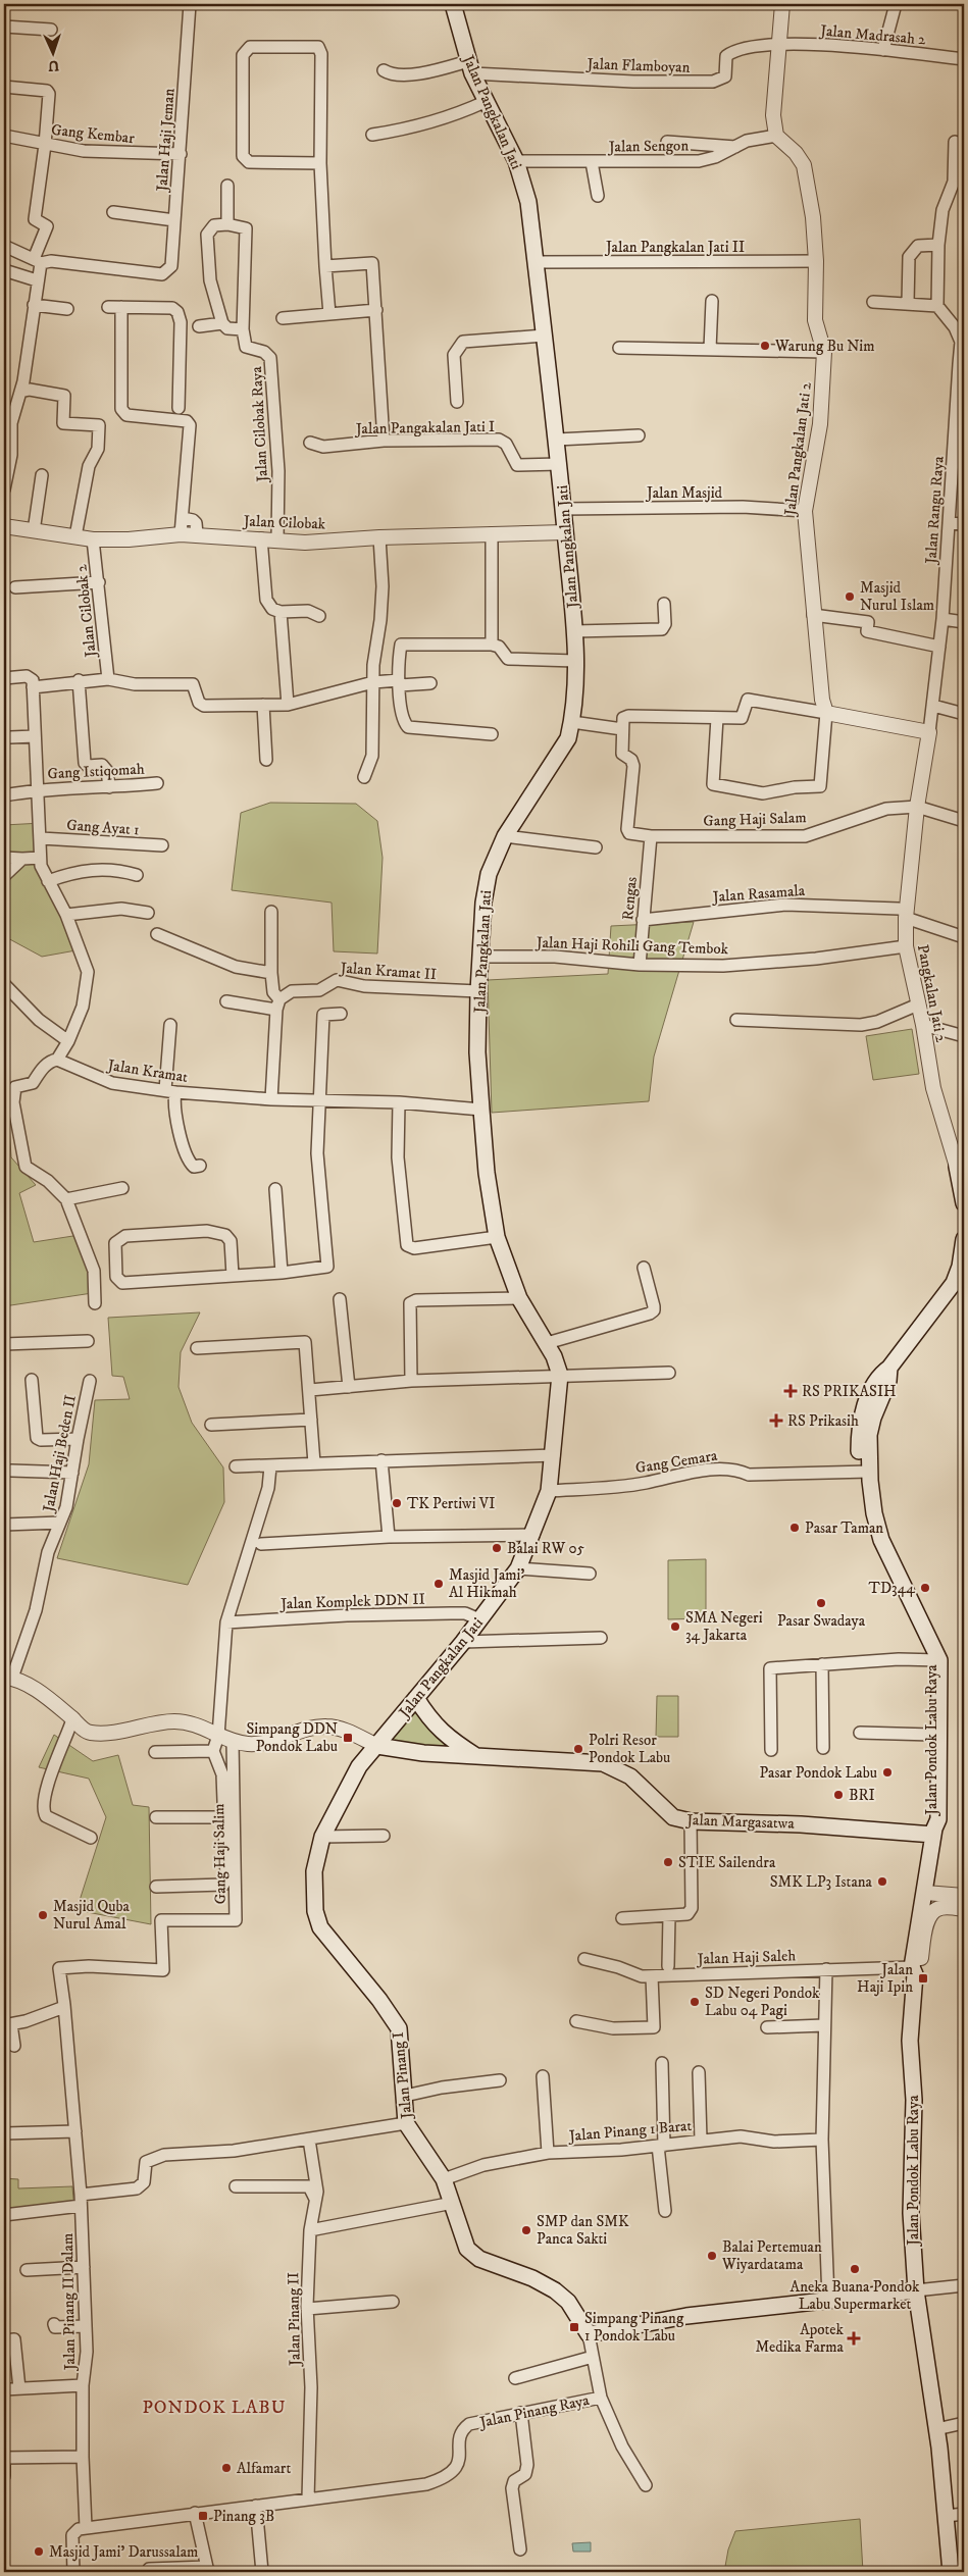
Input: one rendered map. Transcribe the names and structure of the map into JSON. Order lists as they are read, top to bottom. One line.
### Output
{"streets":{"main road":["Jalan Pangkalan Jati","Jalan Pondok Labu Raya","Jalan Margasatwa","Jalan Pinang I"],"street":["Jalan Madrasah 2","Jalan Flamboyan","Gang Kembar","Jalan Haji Jeman","Jalan Sengon","Jalan Pangkalan Jati II","Jalan Cilobak Raya","Jalan Pangakalan Jati I","Jalan Pangkalan Jati 2","Jalan Masjid","Jalan Rangu Raya","Jalan Cilobak","Jalan Cilobak 2","Gang Istiqomah","Gang Haji Salam","Gang Ayat 1","Jalan Rasamala","Rengas","Jalan Haji Rohili Gang Tembok","Jalan Kramat II","Pangkalan Jati 2","Jalan Kramat","Jalan Haji Beden II","Gang Cemara","Jalan Komplek DDN II","Gang Haji Salim","Jalan Haji Saleh","Jalan Pinang 1 Barat","Jalan Pinang II Dalam","Jalan Pinang II","Jalan Pinang Raya"]},"crossings":[["Jalan Madrasah 2","Jalan Flamboyan"],["Jalan Flamboyan","Jalan Pangkalan Jati"],["Jalan Pangkalan Jati","Jalan Sengon"],["Jalan Pangkalan Jati","Jalan Pangkalan Jati II"],["Jalan Pangkalan Jati","Jalan Pangakalan Jati I"],["Jalan Pangkalan Jati","Jalan Masjid"],["Jalan Pangkalan Jati","Jalan Cilobak"],["Jalan Pangkalan Jati","Jalan Haji Rohili Gang Tembok"],["Jalan Pangkalan Jati","Jalan Kramat II"],["Jalan Pangkalan Jati","Jalan Kramat"],["Jalan Pangkalan Jati","Gang Cemara"],["Jalan Pangkalan Jati","Jalan Komplek DDN II"],["Jalan Pangkalan Jati","Jalan Margasatwa"],["Jalan Pangkalan Jati","Jalan Pinang I"],["Gang Kembar","Jalan Haji Jeman"],["Jalan Sengon","Jalan Pangkalan Jati 2"],["Jalan Pangkalan Jati II","Jalan Pangkalan Jati 2"],["Jalan Cilobak Raya","Jalan Cilobak"],["Jalan Pangkalan Jati 2","Jalan Masjid"],["Jalan Rangu Raya","Pangkalan Jati 2"],["Jalan Cilobak","Jalan Cilobak 2"],["Gang Haji Salam","Rengas"],["Gang Haji Salam","Pangkalan Jati 2"],["Jalan Rasamala","Rengas"],["Jalan Rasamala","Pangkalan Jati 2"],["Rengas","Jalan Haji Rohili Gang Tembok"],["Jalan Haji Rohili Gang Tembok","Pangkalan Jati 2"],["Jalan Haji Beden II","Jalan Margasatwa"],["Gang Cemara","Jalan Pondok Labu Raya"],["Jalan Pondok Labu Raya","Jalan Margasatwa"],["Jalan Pondok Labu Raya","Jalan Haji Saleh"],["Jalan Margasatwa","Gang Haji Salim"],["Jalan Margasatwa","Jalan Pinang I"],["Gang Haji Salim","Jalan Pinang II Dalam"],["Jalan Pinang I","Jalan Pinang 1 Barat"],["Jalan Pinang I","Jalan Pinang Raya"],["Jalan Pinang II Dalam","Jalan Pinang Raya"],["Jalan Pinang II","Jalan Pinang Raya"]],"districts":["PONDOK LABU"],"places":{"other":["Warung Bu Nim","Masjid Nurul Islam","TK Pertiwi VI","Pasar Taman","Balai RW 05","Masjid Jami' Al Hikmah","TD344","Pasar Swadaya","SMA Negeri 34 Jakarta","Polri Resor Pondok Labu","Pasar Pondok Labu","BRI","STIE Sailendra","SMK LP3 Istana","Masjid Quba Nurul Amal","SD Negeri Pondok Labu 04 Pagi","SMP dan SMK Panca Sakti","Balai Pertemuan Wiyardatama","Aneka Buana Pondok Labu Supermarket","Alfamart","Masjid Jami' Darussalam"],"health":["RS PRIKASIH","RS Prikasih","Apotek Medika Farma"],"transit":["Simpang DDN Pondok Labu","Jalan Haji Ipin","Simpang Pinang 1 Pondok Labu","Pinang 3B"]},"north":"bottom"}
